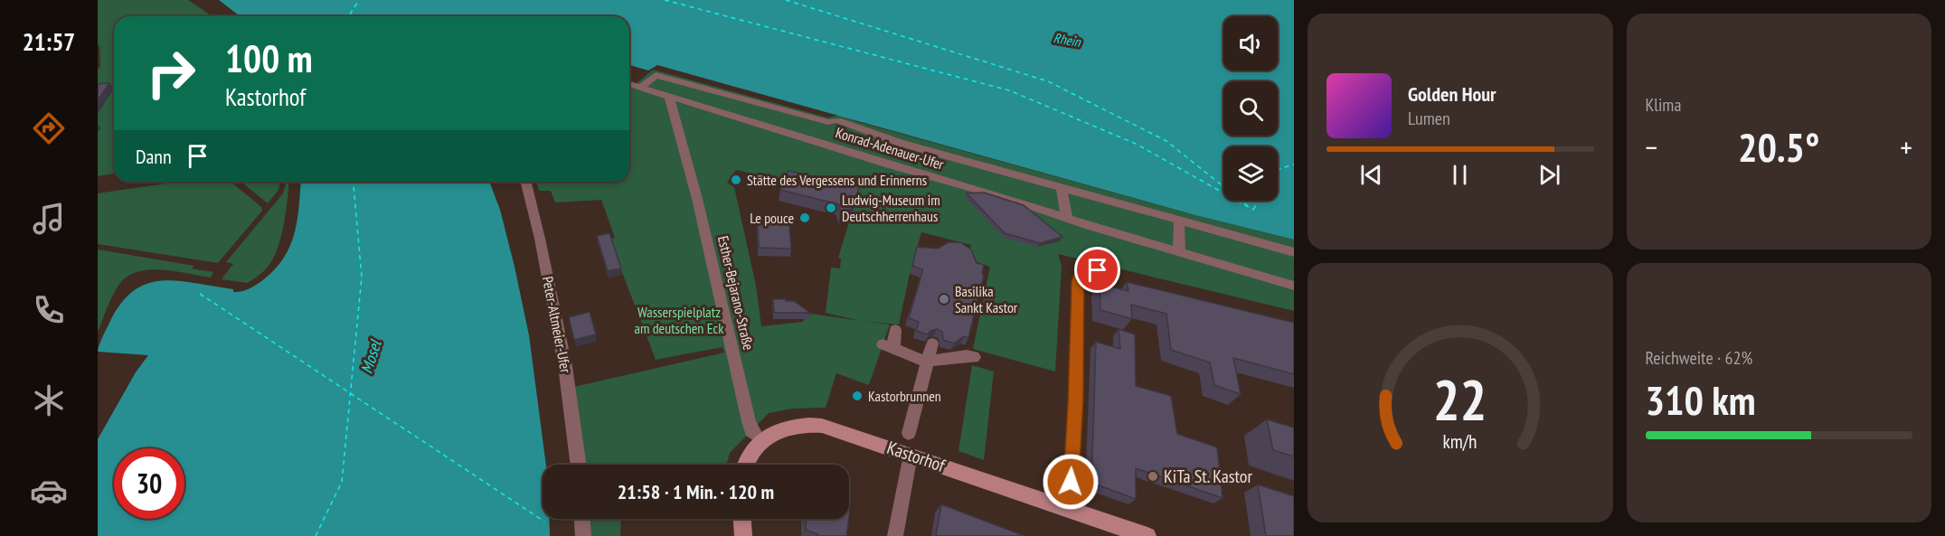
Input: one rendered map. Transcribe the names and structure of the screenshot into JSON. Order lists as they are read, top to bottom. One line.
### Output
{"streets":{"street":["Konrad-Adenauer-Ufer","Esther-Bejarano-Straße","Peter-Altmeier-Ufer","Kastorhof"]},"crossings":[["Konrad-Adenauer-Ufer","Esther-Bejarano-Straße"],["Esther-Bejarano-Straße","Kastorhof"]],"water":["Rhein","Mosel"],"parks":["Wasserspielplatz am deutschen Eck"],"places":["Stätte des Vergessens und Erinnerns","Ludwig-Museum im Deutschherrenhaus","Le pouce","Basilika Sankt Kastor","Kastorbrunnen","KiTa St. Kastor"],"page":{"tabs":"21:57","tile":["Klima",["Reichweite · 62%","310 km"]],"turn":["100 m","Kastorhof"],"song":["Golden Hour","Lumen"],"heat":["−","20.5°","+"],"then":"Dann","limit":"30","trip":"21:58 · 1 Min. · 120 m","gauge":["22","km/h"]}}
